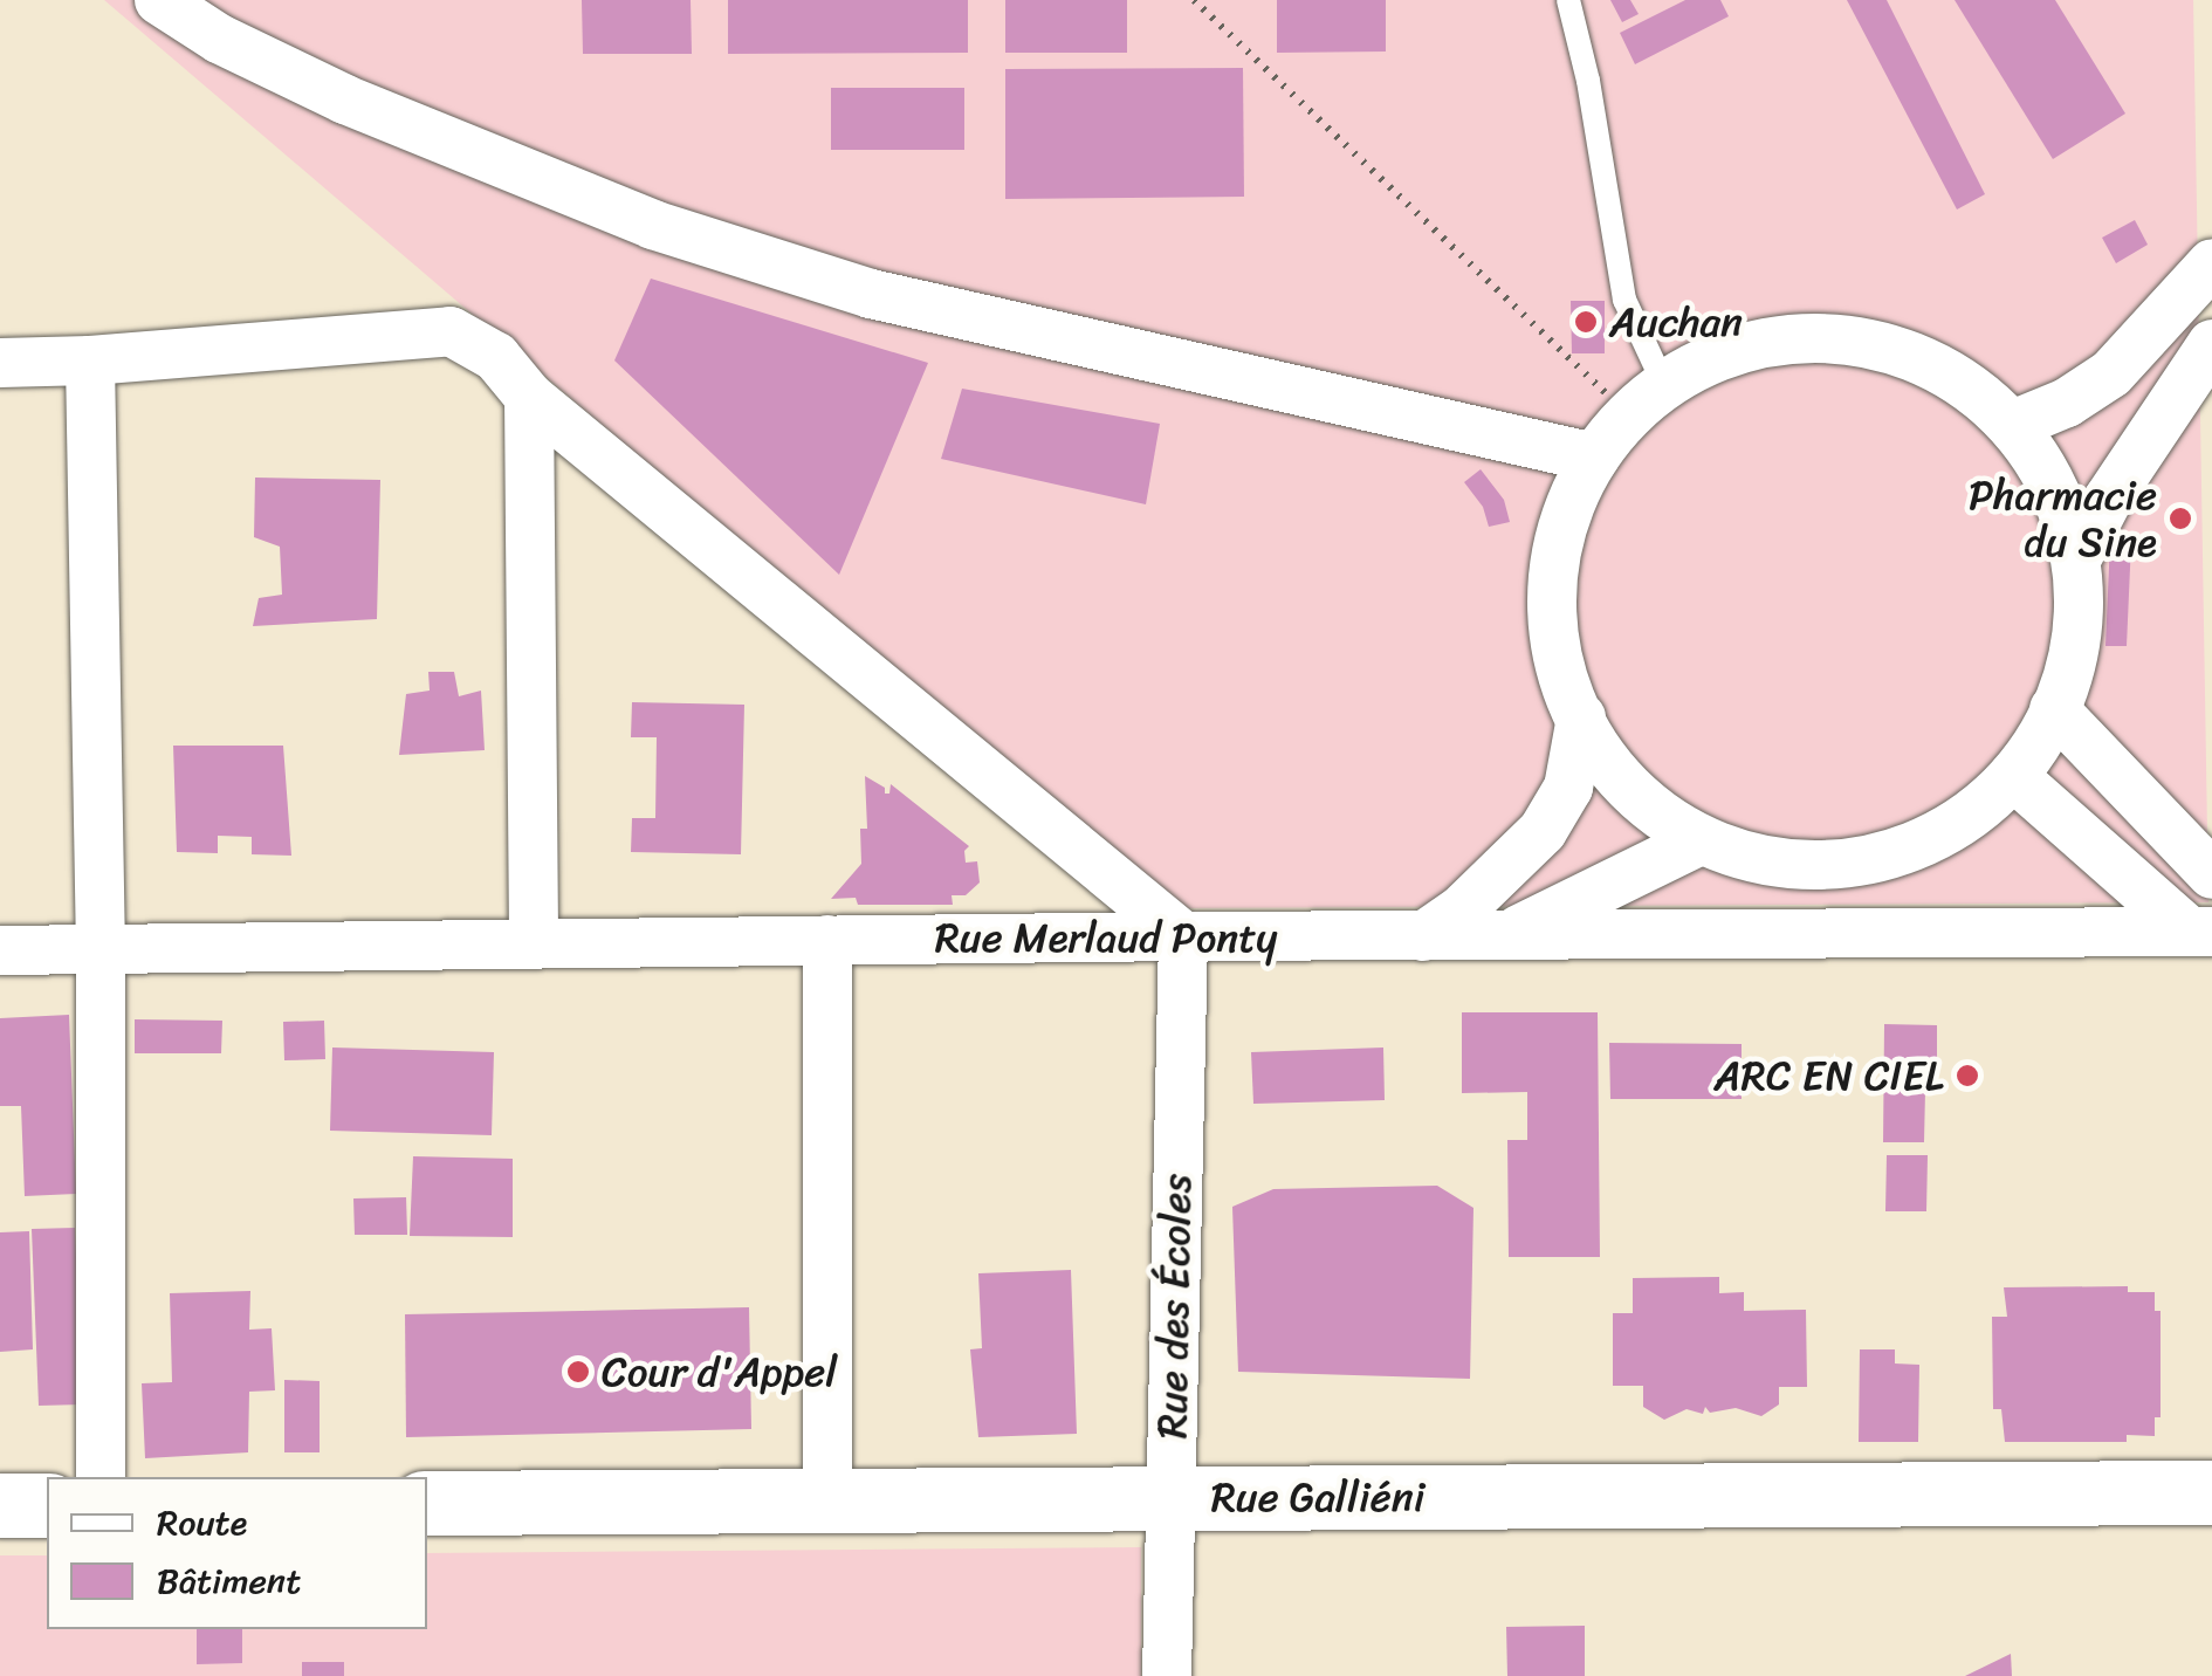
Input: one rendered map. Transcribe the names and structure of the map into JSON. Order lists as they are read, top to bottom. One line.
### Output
{"streets":{"street":["Rue Merlaud Ponty","Rue des Écoles","Rue Galliéni"]},"crossings":[["Rue Merlaud Ponty","Rue des Écoles"],["Rue des Écoles","Rue Galliéni"]],"places":["Auchan","Pharmacie du Sine","ARC EN CIEL","Cour d'Appel"],"legend":["Route","Bâtiment"]}
